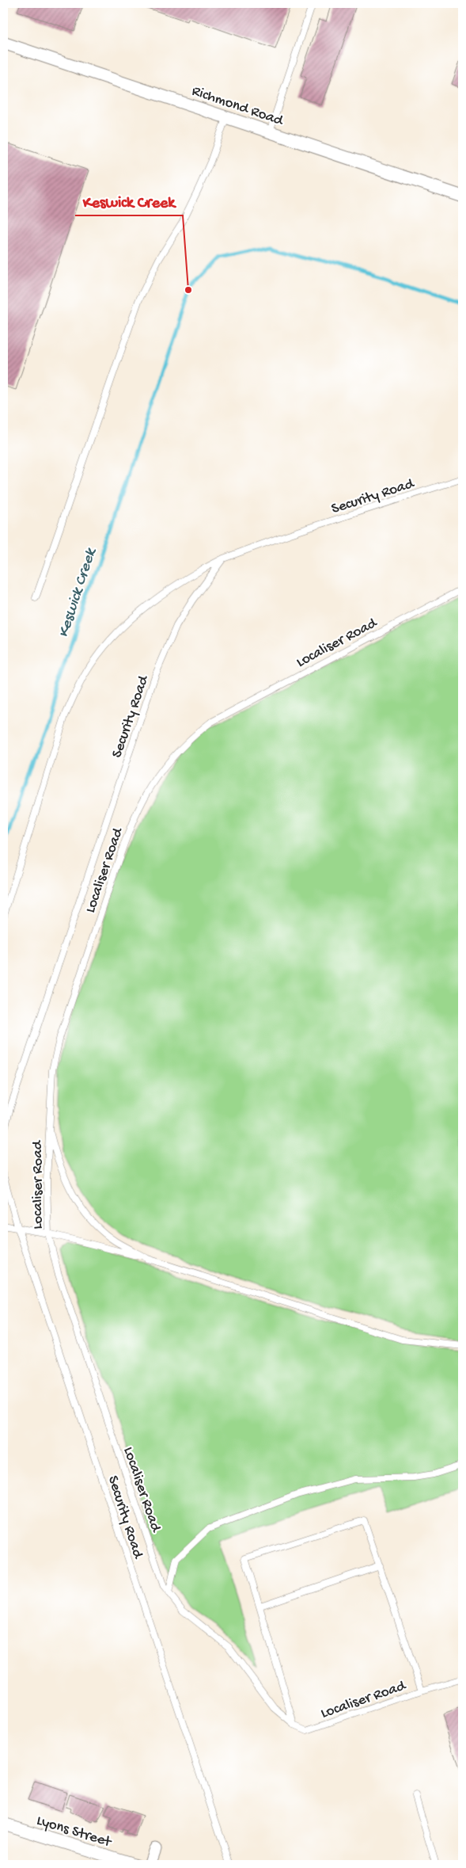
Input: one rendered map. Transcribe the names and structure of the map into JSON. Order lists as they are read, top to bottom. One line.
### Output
{"streets":{"street":["Richmond Road","Lyons Street"],"lane":["Security Road","Localiser Road"]},"water":["Keswick Creek"],"places":["Keswick Creek"]}
